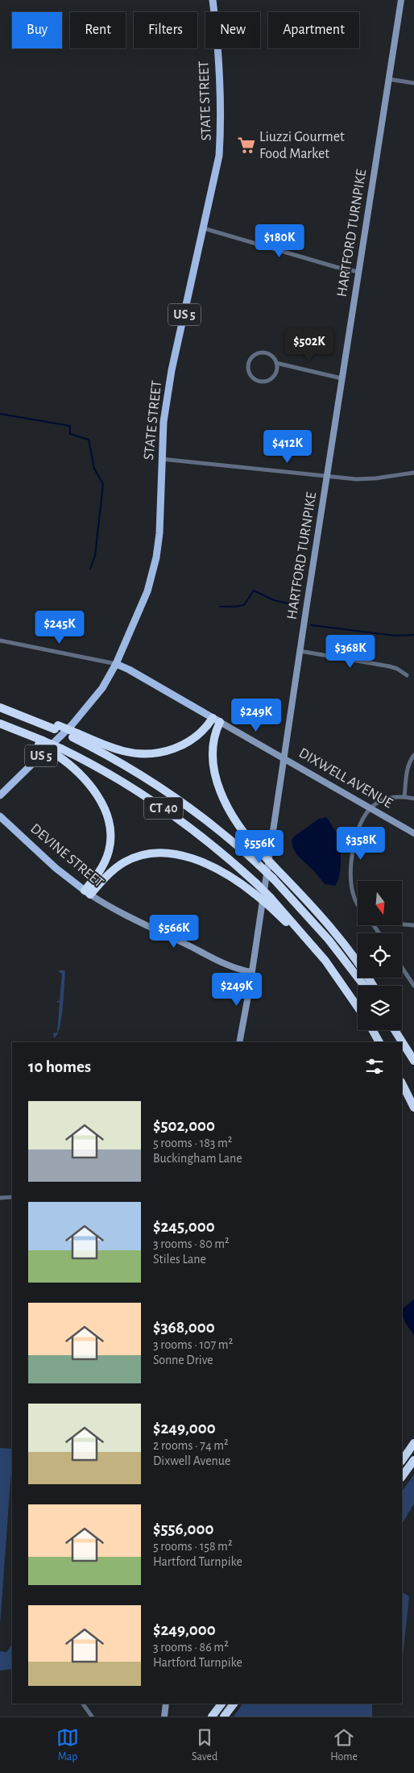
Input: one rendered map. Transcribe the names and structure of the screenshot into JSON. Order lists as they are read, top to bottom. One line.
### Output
{"streets":{"highway":["CT 40"],"main road":["STATE STREET","HARTFORD TURNPIKE","US 5","DIXWELL AVENUE","DEVINE STREET"]},"crossings":[["STATE STREET","DIXWELL AVENUE"],["HARTFORD TURNPIKE","DIXWELL AVENUE"],["HARTFORD TURNPIKE","DEVINE STREET"]],"places":{"supermarket":["Liuzzi Gourmet Food Market"]},"north":"bottom","page":{"chip":["Buy","Rent","Filters","New","Apartment"],"price":["$180K","$502K","$412K","$245K","$368K","$249K","$358K","$556K","$566K","$249K"],"heading":"10 homes","list":[{"name":"$502,000","note":"5 rooms · 183 m² · Buckingham Lane"},{"name":"$245,000","note":"3 rooms · 80 m² · Stiles Lane"},{"name":"$368,000","note":"3 rooms · 107 m² · Sonne Drive"},{"name":"$249,000","note":"2 rooms · 74 m² · Dixwell Avenue"},{"name":"$556,000","note":"5 rooms · 158 m² · Hartford Turnpike"},{"name":"$249,000","note":"3 rooms · 86 m² · Hartford Turnpike"}],"tabs":["Map","Saved","Home"]}}
